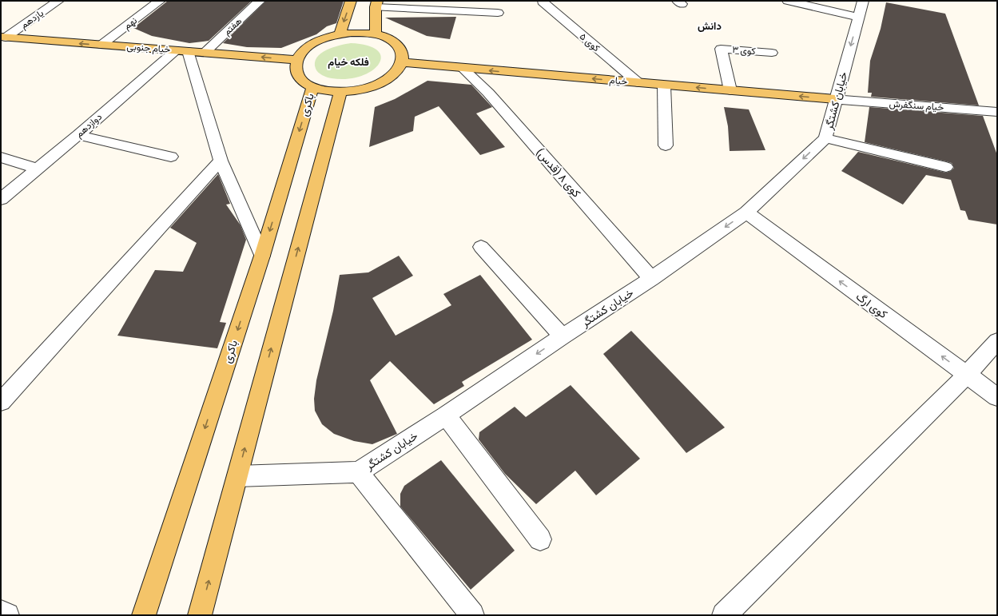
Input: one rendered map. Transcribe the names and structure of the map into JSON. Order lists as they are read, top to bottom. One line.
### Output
{"streets":{"main road":["خیام جنوبی","خیام","باکری"],"street":["یازدهم","نهم","هفتم","کوی ۵","کوی ۳","خیابان کشتگر","خیام سنگفرش","دوازدهم","کوی ۸ (قدس)","کوی ارگ"]},"crossings":[["یازدهم","خیام جنوبی"],["نهم","خیام جنوبی"],["هفتم","خیام جنوبی"],["کوی ۵","خیام"],["خیام جنوبی","خیام"],["خیام جنوبی","باکری"],["خیام جنوبی","دوازدهم"],["کوی ۳","خیام"],["خیام","خیابان کشتگر"],["خیام","باکری"],["خیام","خیام سنگفرش"],["خیام","کوی ۸ (قدس)"],["خیابان کشتگر","خیام سنگفرش"],["خیابان کشتگر","کوی ۸ (قدس)"],["خیابان کشتگر","کوی ارگ"]],"one_way":["خیام جنوبی","خیام","خیابان کشتگر"],"districts":["دانش","فلکه خیام"]}
